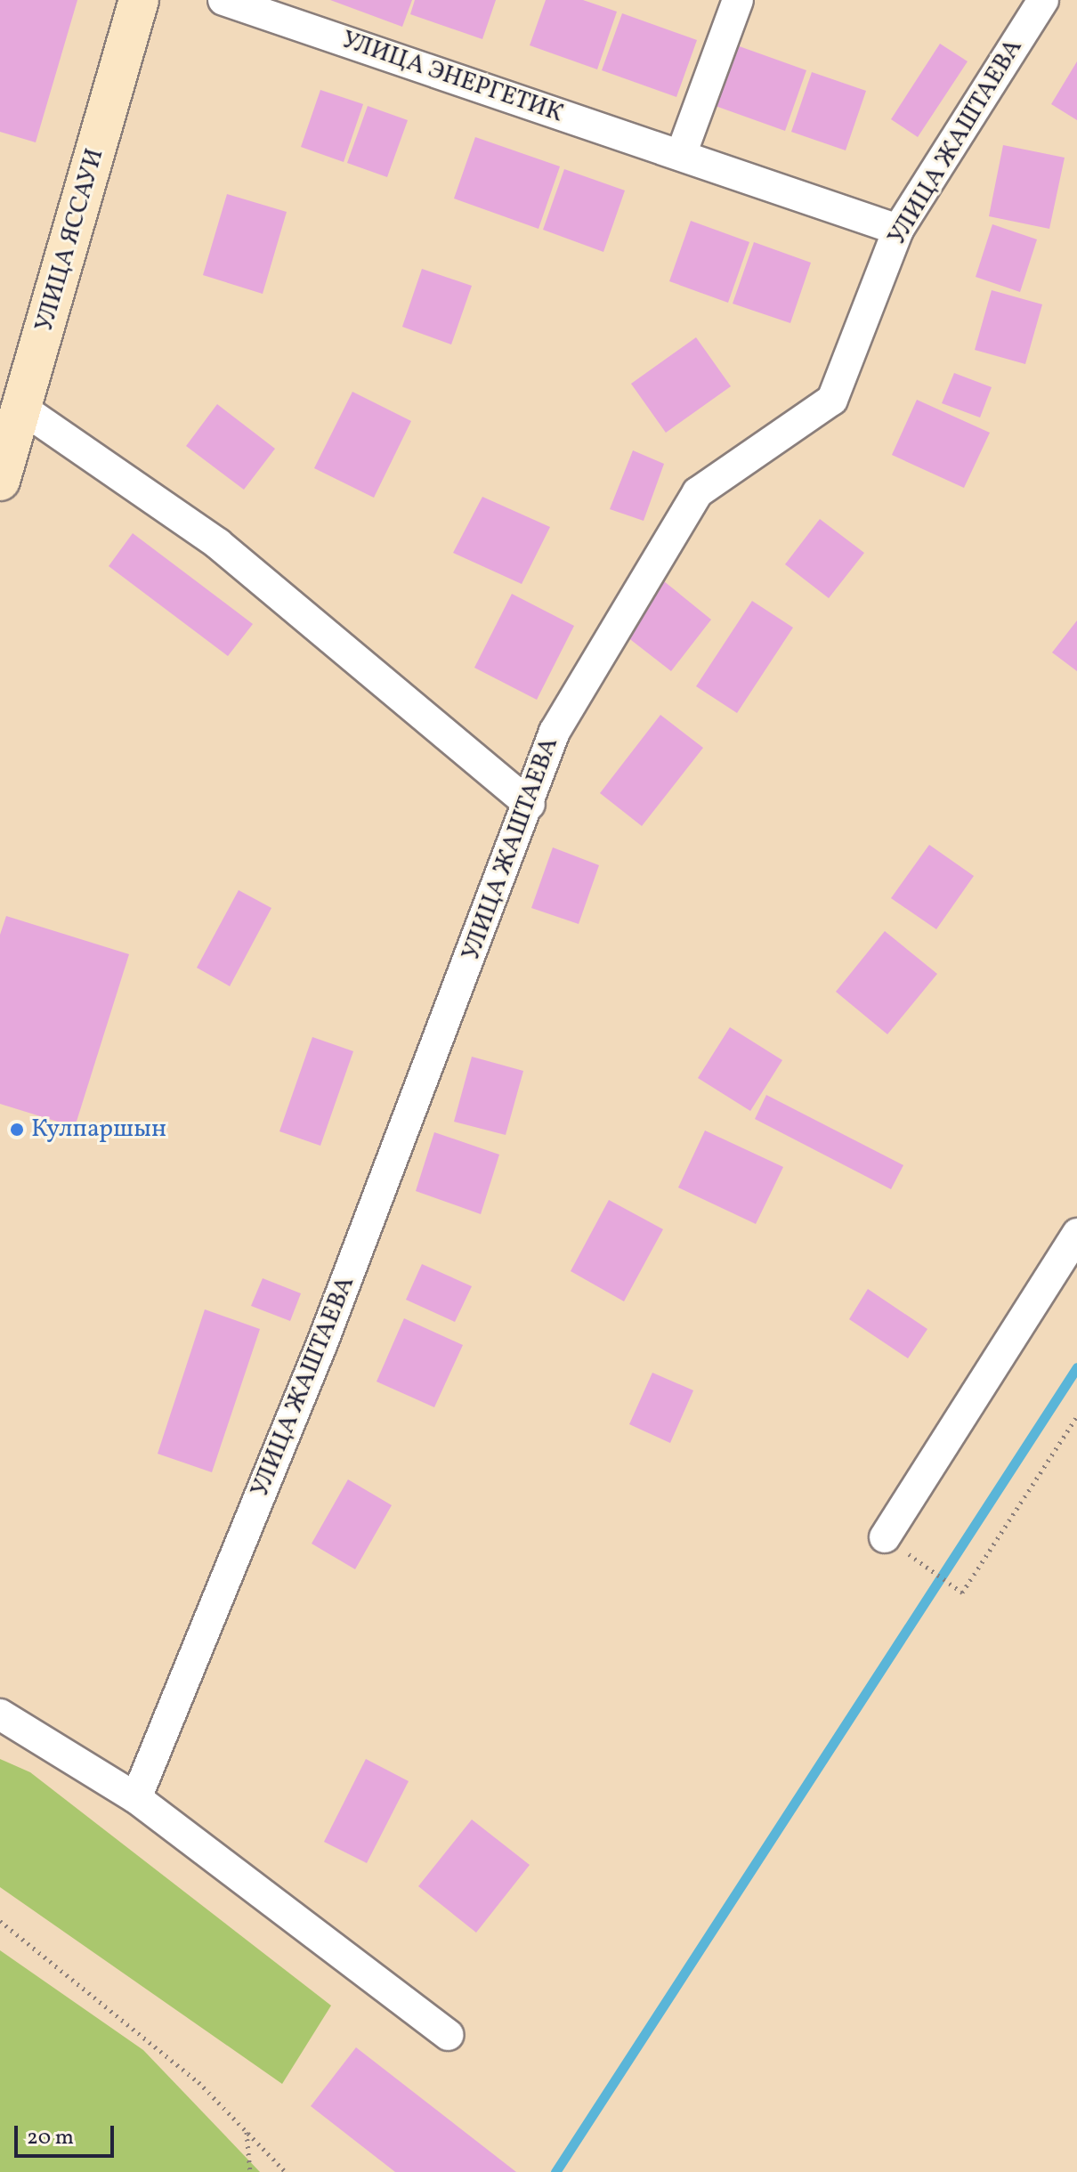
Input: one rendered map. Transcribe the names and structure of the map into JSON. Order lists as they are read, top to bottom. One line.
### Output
{"streets":{"main road":["УЛИЦА ЯССАУИ"],"street":["УЛИЦА ЭНЕРГЕТИК","УЛИЦА ЖАШТАЕВА"]},"crossings":[["УЛИЦА ЭНЕРГЕТИК","УЛИЦА ЖАШТАЕВА"]],"places":["Кулпаршын"],"scale_bar":"20 m"}
